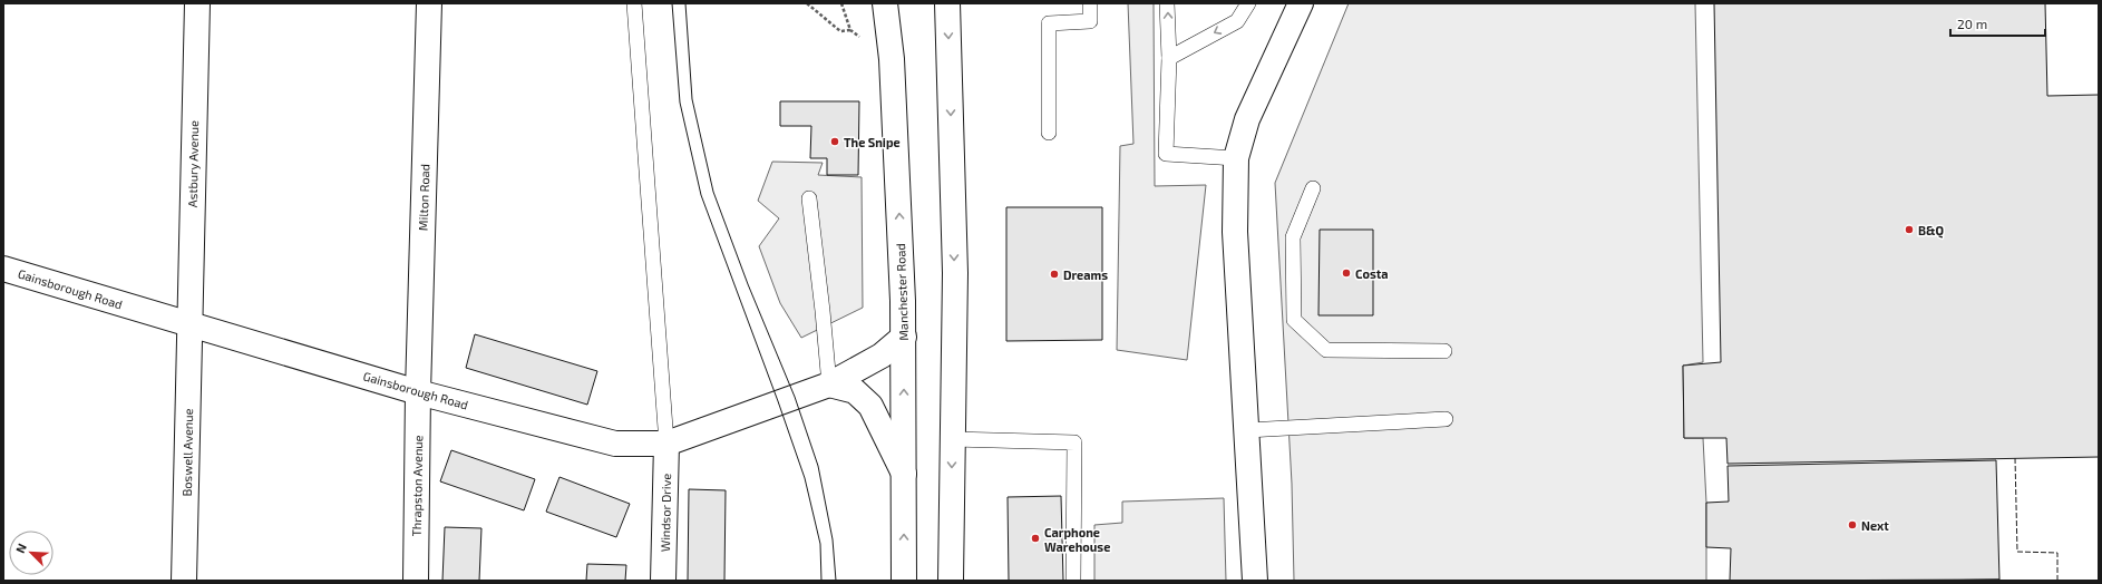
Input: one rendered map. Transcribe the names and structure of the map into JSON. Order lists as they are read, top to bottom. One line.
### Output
{"streets":{"main road":["Astbury Avenue","Milton Road","Gainsborough Road","Manchester Road","Boswell Avenue","Thrapston Avenue","Windsor Drive"]},"crossings":[["Astbury Avenue","Gainsborough Road"],["Astbury Avenue","Boswell Avenue"],["Milton Road","Gainsborough Road"],["Milton Road","Thrapston Avenue"],["Gainsborough Road","Manchester Road"],["Gainsborough Road","Boswell Avenue"],["Gainsborough Road","Thrapston Avenue"],["Gainsborough Road","Windsor Drive"]],"places":["The Snipe","B&Q","Costa","Dreams","Next","Carphone Warehouse"],"scale_bar":"20 m","north":"top left"}
